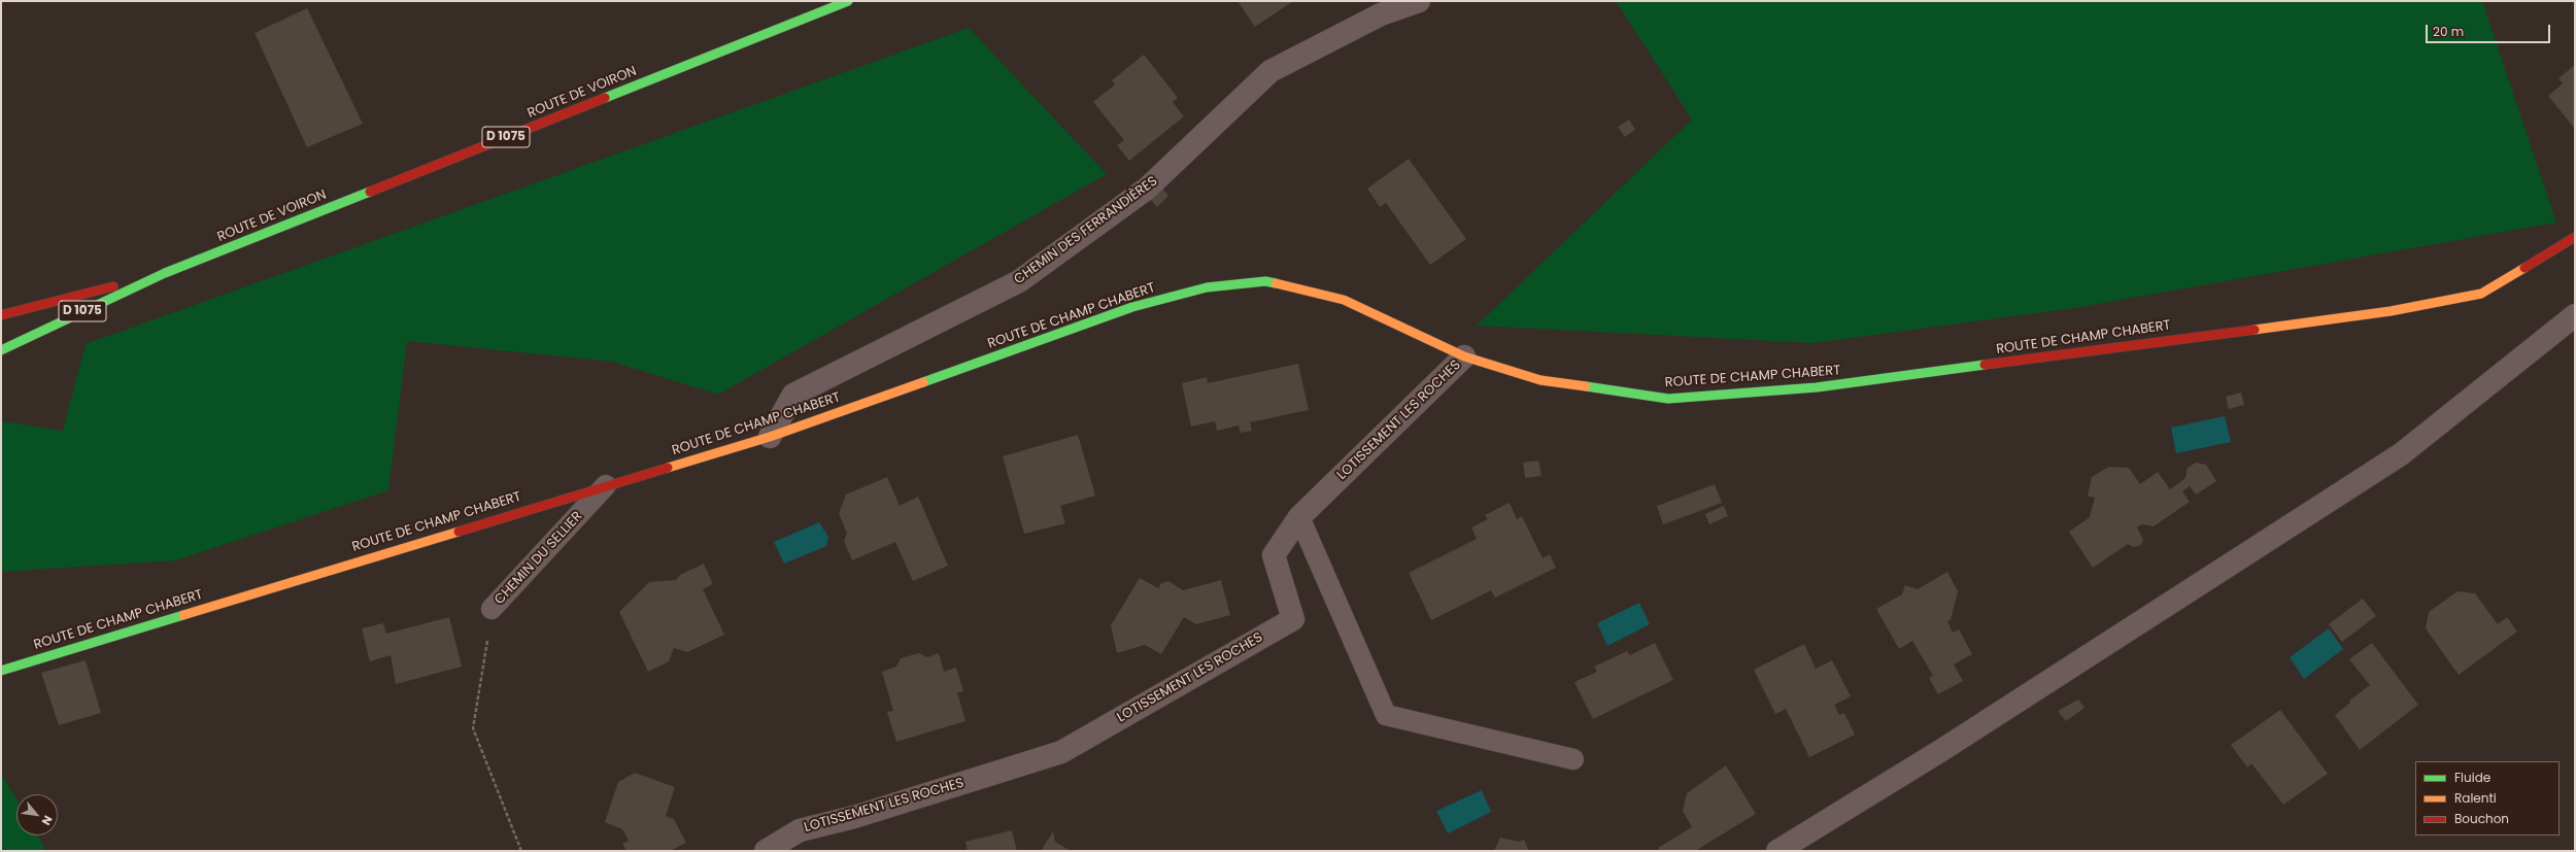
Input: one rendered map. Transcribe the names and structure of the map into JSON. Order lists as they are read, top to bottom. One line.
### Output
{"streets":{"street":["ROUTE DE VOIRON","D 1075","CHEMIN DES FERRANDIÈRES","ROUTE DE CHAMP CHABERT","LOTISSEMENT LES ROCHES"],"lane":["CHEMIN DU SELLIER"]},"crossings":[["CHEMIN DES FERRANDIÈRES","ROUTE DE CHAMP CHABERT"],["ROUTE DE CHAMP CHABERT","LOTISSEMENT LES ROCHES"],["ROUTE DE CHAMP CHABERT","CHEMIN DU SELLIER"]],"legend":["Fluide","Ralenti","Bouchon"],"scale_bar":"20 m","north":"bottom right"}
